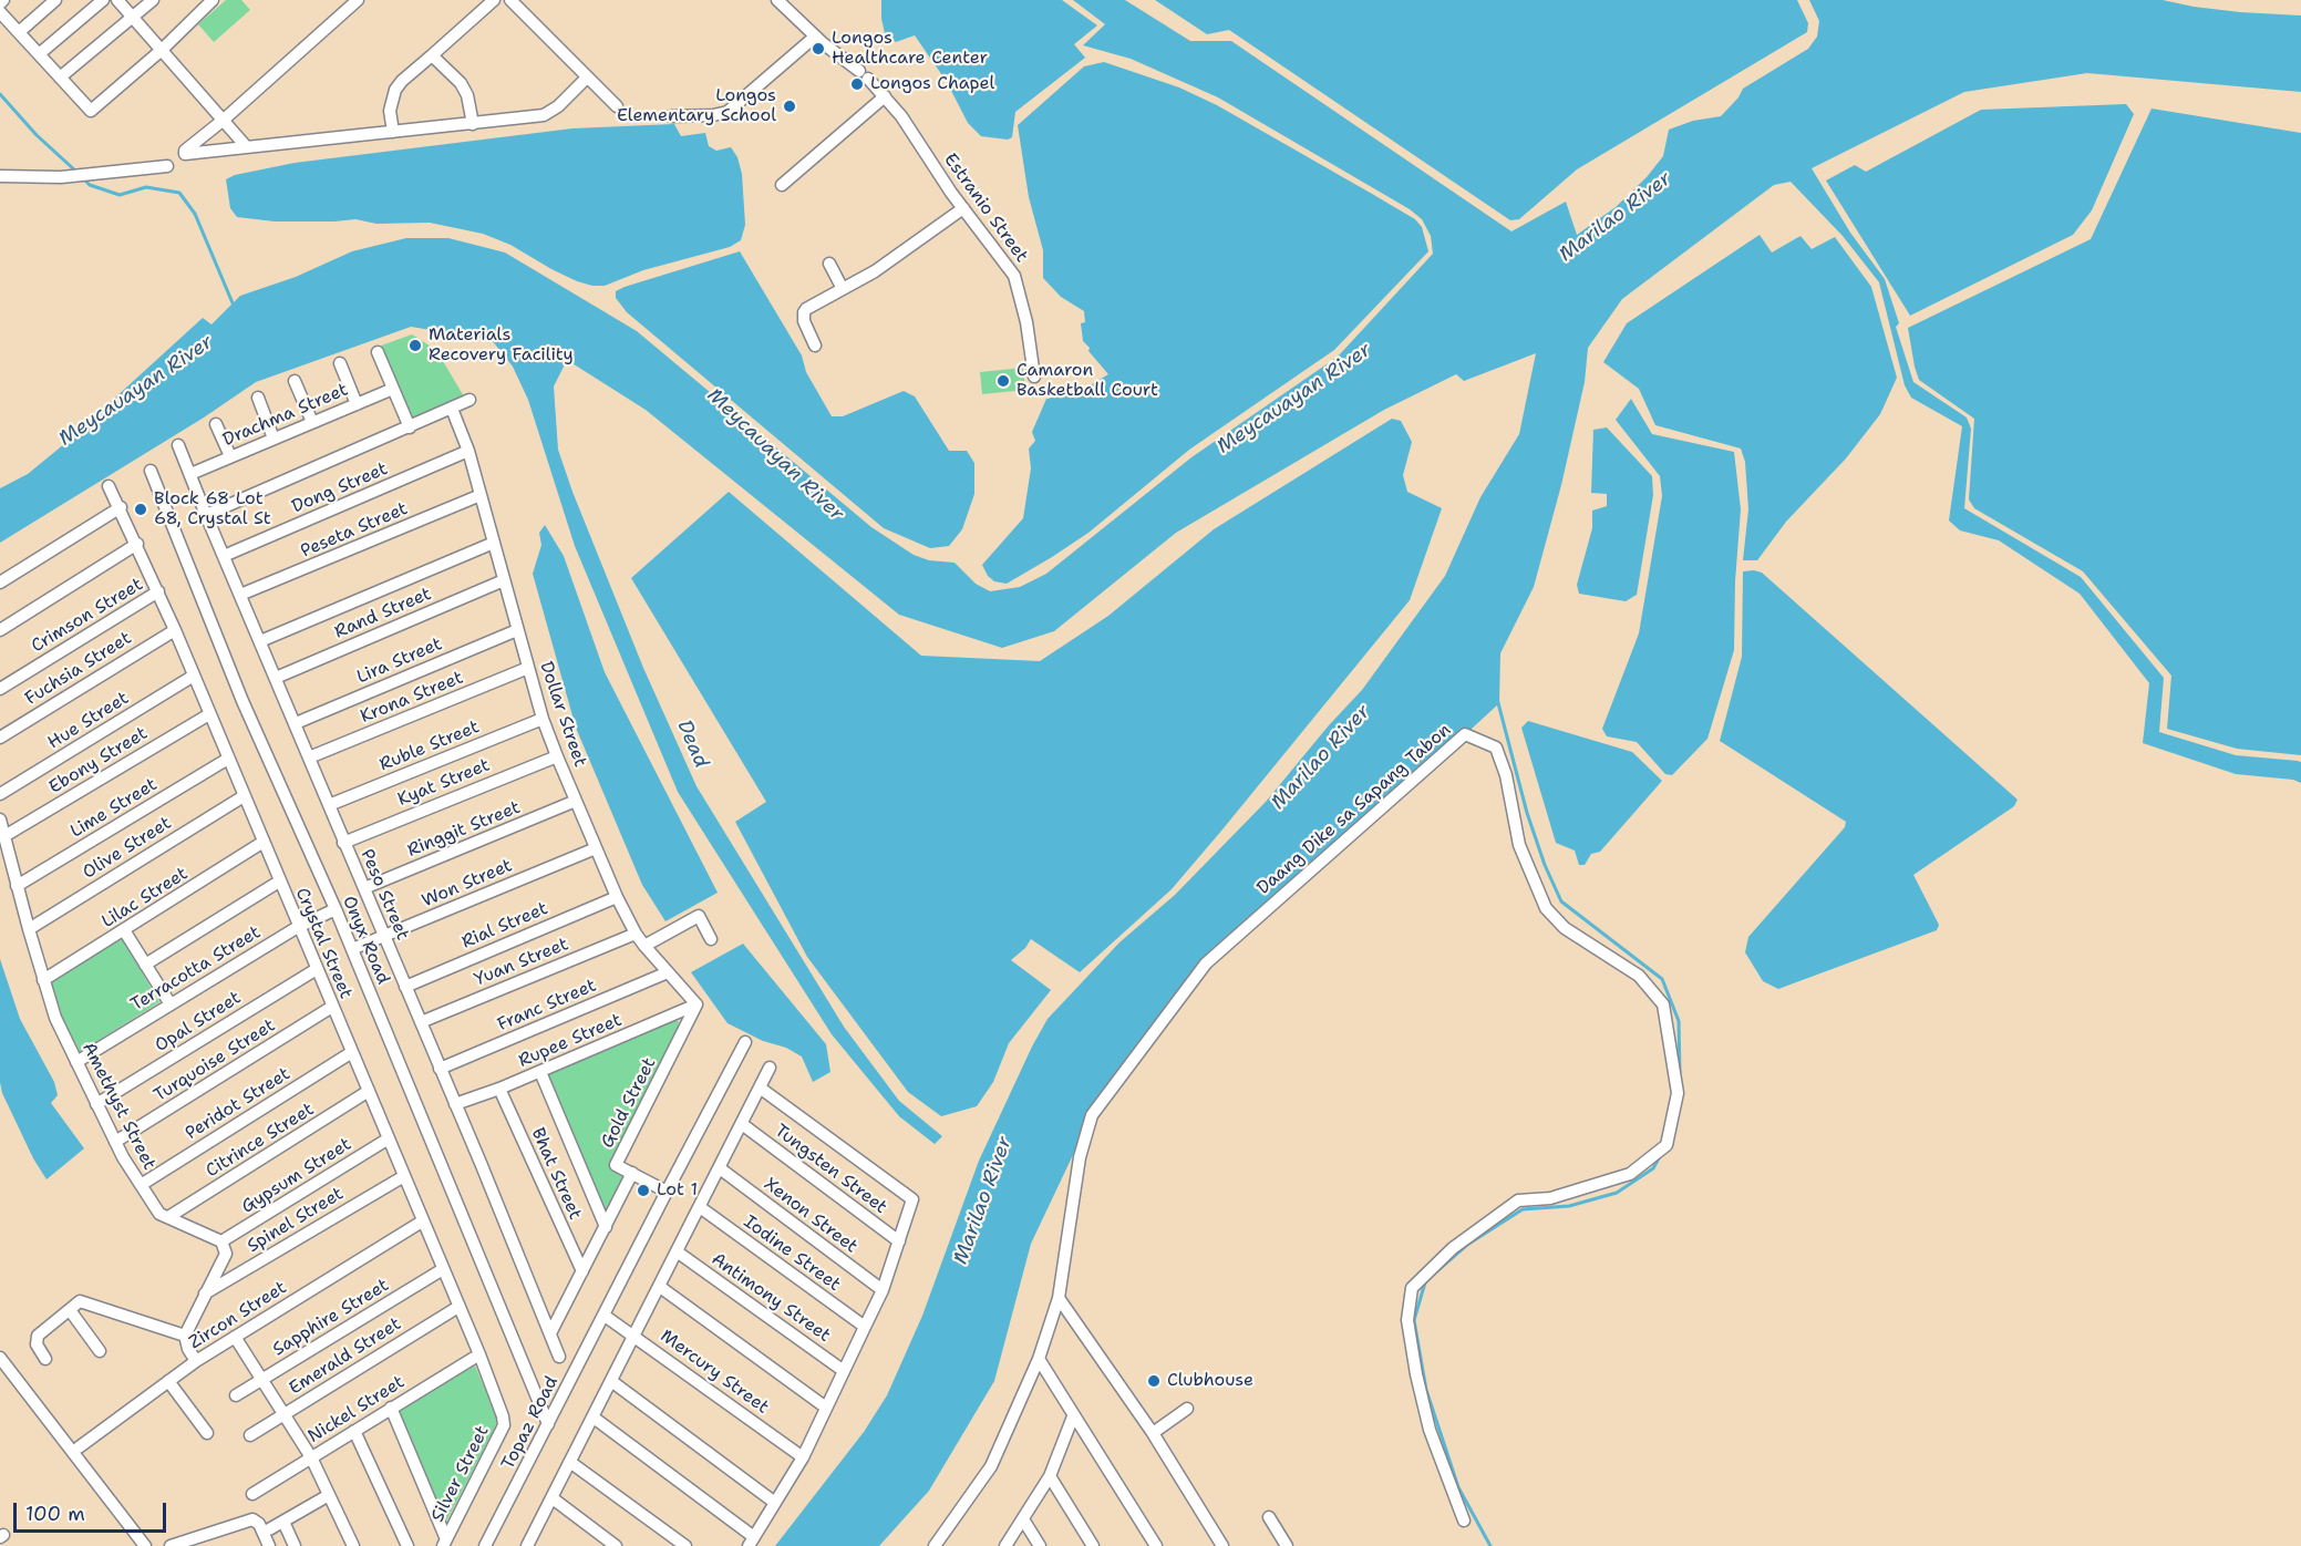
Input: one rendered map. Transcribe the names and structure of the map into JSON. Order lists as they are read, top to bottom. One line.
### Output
{"streets":{"street":["Estranio Street","Drachma Street","Dong Street","Peseta Street","Rand Street","Crimson Street","Lira Street","Fuchsia Street","Krona Street","Dollar Street","Hue Street","Ruble Street","Ebony Street","Kyat Street","Lime Street","Daang Dike sa Sapang Tabon","Ringgit Street","Olive Street","Won Street","Peso Street","Lilac Street","Rial Street","Onyx Road","Crystal Street","Yuan Street","Terracotta Street","Franc Street","Opal Street","Rupee Street","Turquoise Street","Gold Street","Peridot Street","Amethyst Street","Citrince Street","Tungsten Street","Bhat Street","Gypsum Street","Xenon Street","Spinel Street","Iodine Street","Antimony Street","Zircon Street","Sapphire Street","Emerald Street","Mercury Street","Nickel Street","Topaz Road","Silver Street"]},"crossings":[["Drachma Street","Peso Street"],["Dong Street","Dollar Street"],["Dong Street","Peso Street"],["Peseta Street","Dollar Street"],["Peseta Street","Peso Street"],["Rand Street","Dollar Street"],["Rand Street","Peso Street"],["Crimson Street","Crystal Street"],["Lira Street","Dollar Street"],["Lira Street","Peso Street"],["Fuchsia Street","Crystal Street"],["Krona Street","Dollar Street"],["Krona Street","Peso Street"],["Dollar Street","Ruble Street"],["Dollar Street","Kyat Street"],["Dollar Street","Ringgit Street"],["Dollar Street","Won Street"],["Dollar Street","Rial Street"],["Dollar Street","Yuan Street"],["Dollar Street","Franc Street"],["Dollar Street","Rupee Street"],["Dollar Street","Gold Street"],["Hue Street","Crystal Street"],["Ruble Street","Peso Street"],["Ebony Street","Crystal Street"],["Ebony Street","Amethyst Street"],["Kyat Street","Peso Street"],["Lime Street","Crystal Street"],["Lime Street","Amethyst Street"],["Ringgit Street","Peso Street"],["Olive Street","Crystal Street"],["Olive Street","Amethyst Street"],["Won Street","Peso Street"],["Won Street","Onyx Road"],["Peso Street","Rial Street"],["Peso Street","Yuan Street"],["Peso Street","Franc Street"],["Peso Street","Rupee Street"],["Lilac Street","Crystal Street"],["Lilac Street","Amethyst Street"],["Onyx Road","Terracotta Street"],["Onyx Road","Topaz Road"],["Crystal Street","Terracotta Street"],["Crystal Street","Opal Street"],["Crystal Street","Turquoise Street"],["Crystal Street","Peridot Street"],["Crystal Street","Citrince Street"],["Crystal Street","Gypsum Street"],["Crystal Street","Spinel Street"],["Crystal Street","Zircon Street"],["Crystal Street","Sapphire Street"],["Crystal Street","Emerald Street"],["Crystal Street","Nickel Street"],["Crystal Street","Silver Street"],["Terracotta Street","Amethyst Street"],["Opal Street","Amethyst Street"],["Rupee Street","Gold Street"],["Rupee Street","Bhat Street"],["Turquoise Street","Amethyst Street"],["Peridot Street","Amethyst Street"],["Amethyst Street","Citrince Street"],["Amethyst Street","Gypsum Street"],["Mercury Street","Topaz Road"]],"water":["Marilao River","Meycauayan River","Dead"],"places":["Longos Healthcare Center","Longos Chapel","Longos Elementary School","Materials Recovery Facility","Camaron Basketball Court","Block 68 Lot 68, Crystal St","Lot 1","Clubhouse"],"scale_bar":"100 m"}
